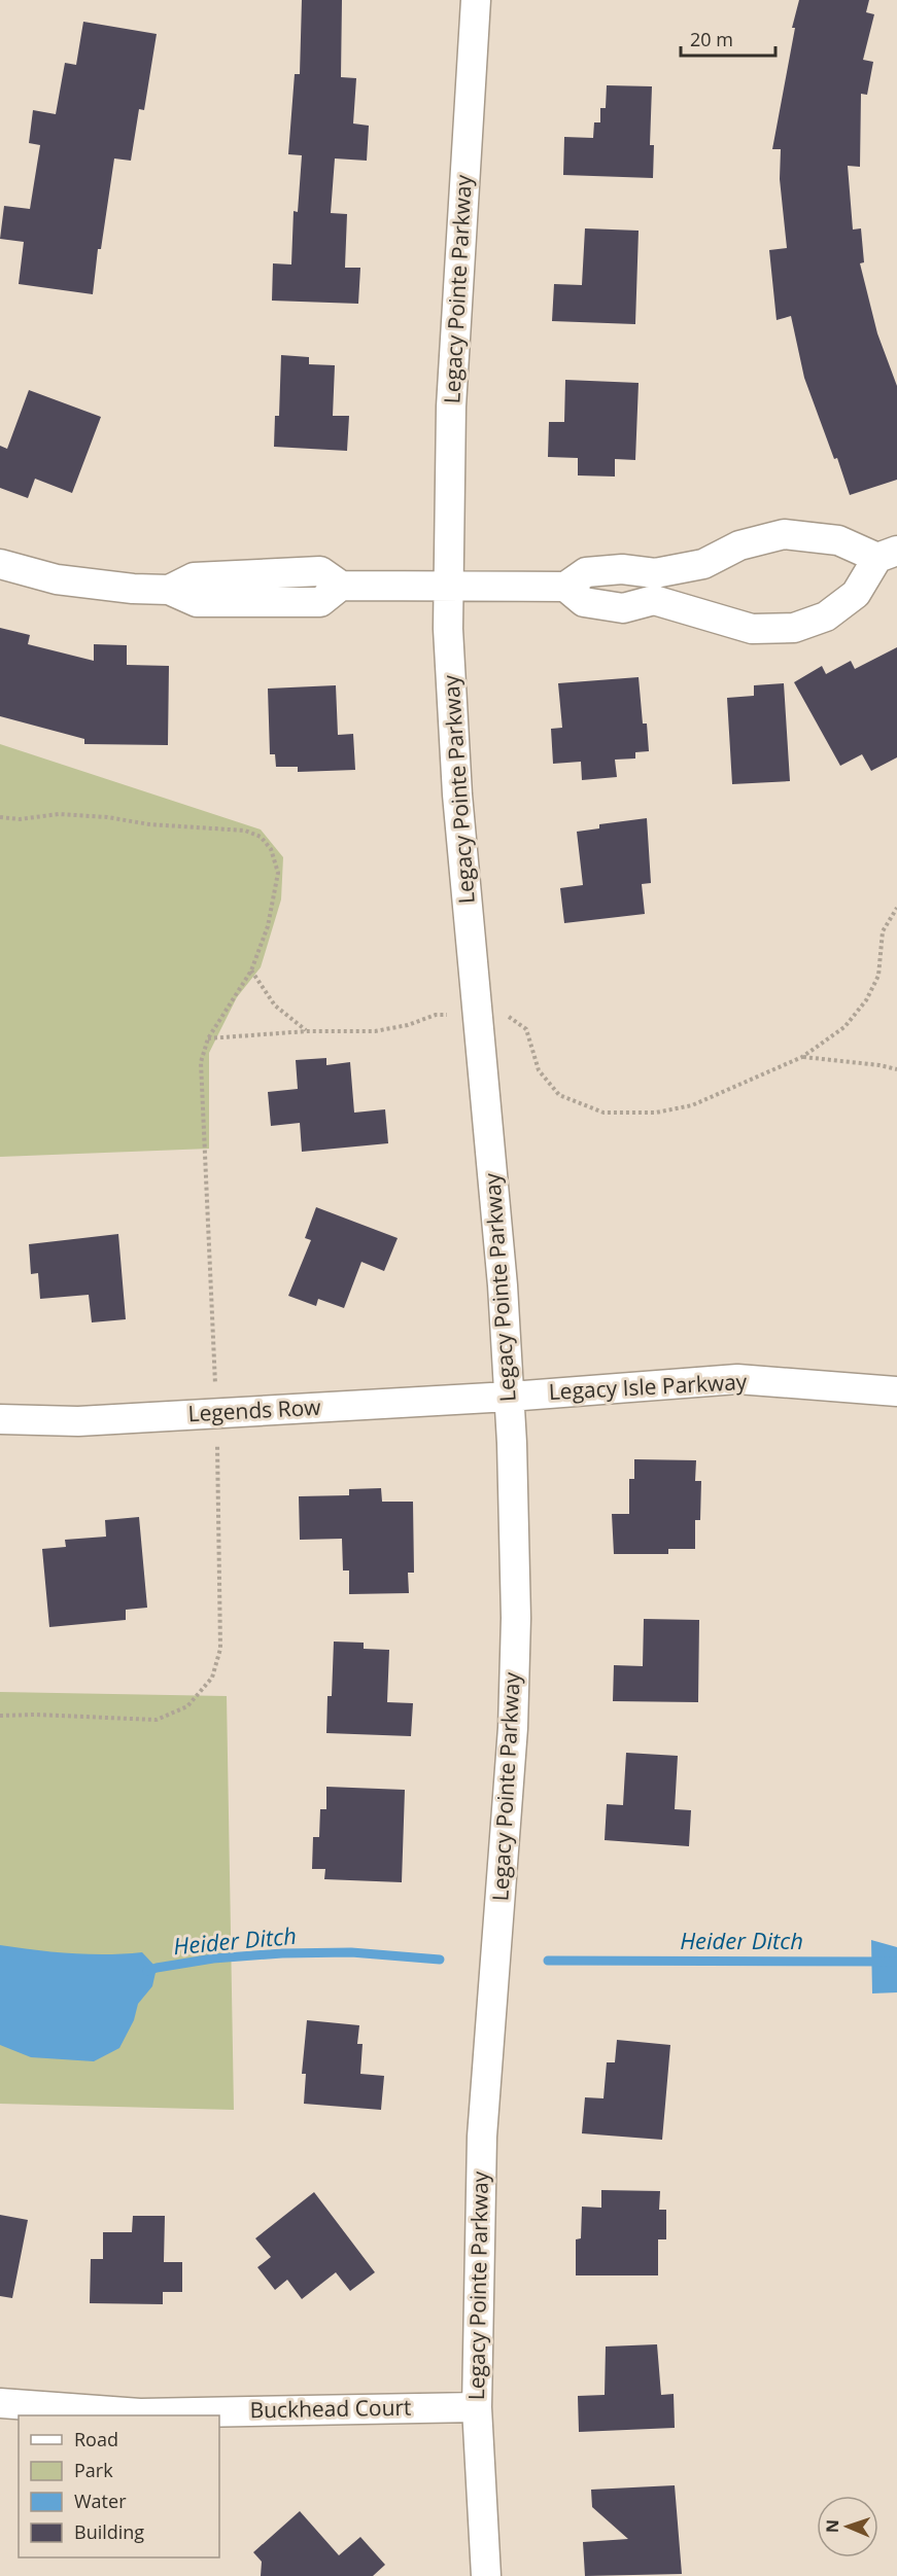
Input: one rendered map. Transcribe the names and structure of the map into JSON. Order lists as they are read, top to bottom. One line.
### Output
{"streets":{"street":["Legacy Pointe Parkway","Legacy Isle Parkway","Legends Row","Buckhead Court"]},"crossings":[["Legacy Pointe Parkway","Legacy Isle Parkway"],["Legacy Pointe Parkway","Legends Row"],["Legacy Pointe Parkway","Buckhead Court"],["Legacy Isle Parkway","Legends Row"]],"water":["Heider Ditch"],"legend":["Road","Park","Water","Building"],"scale_bar":"20 m","north":"left"}
